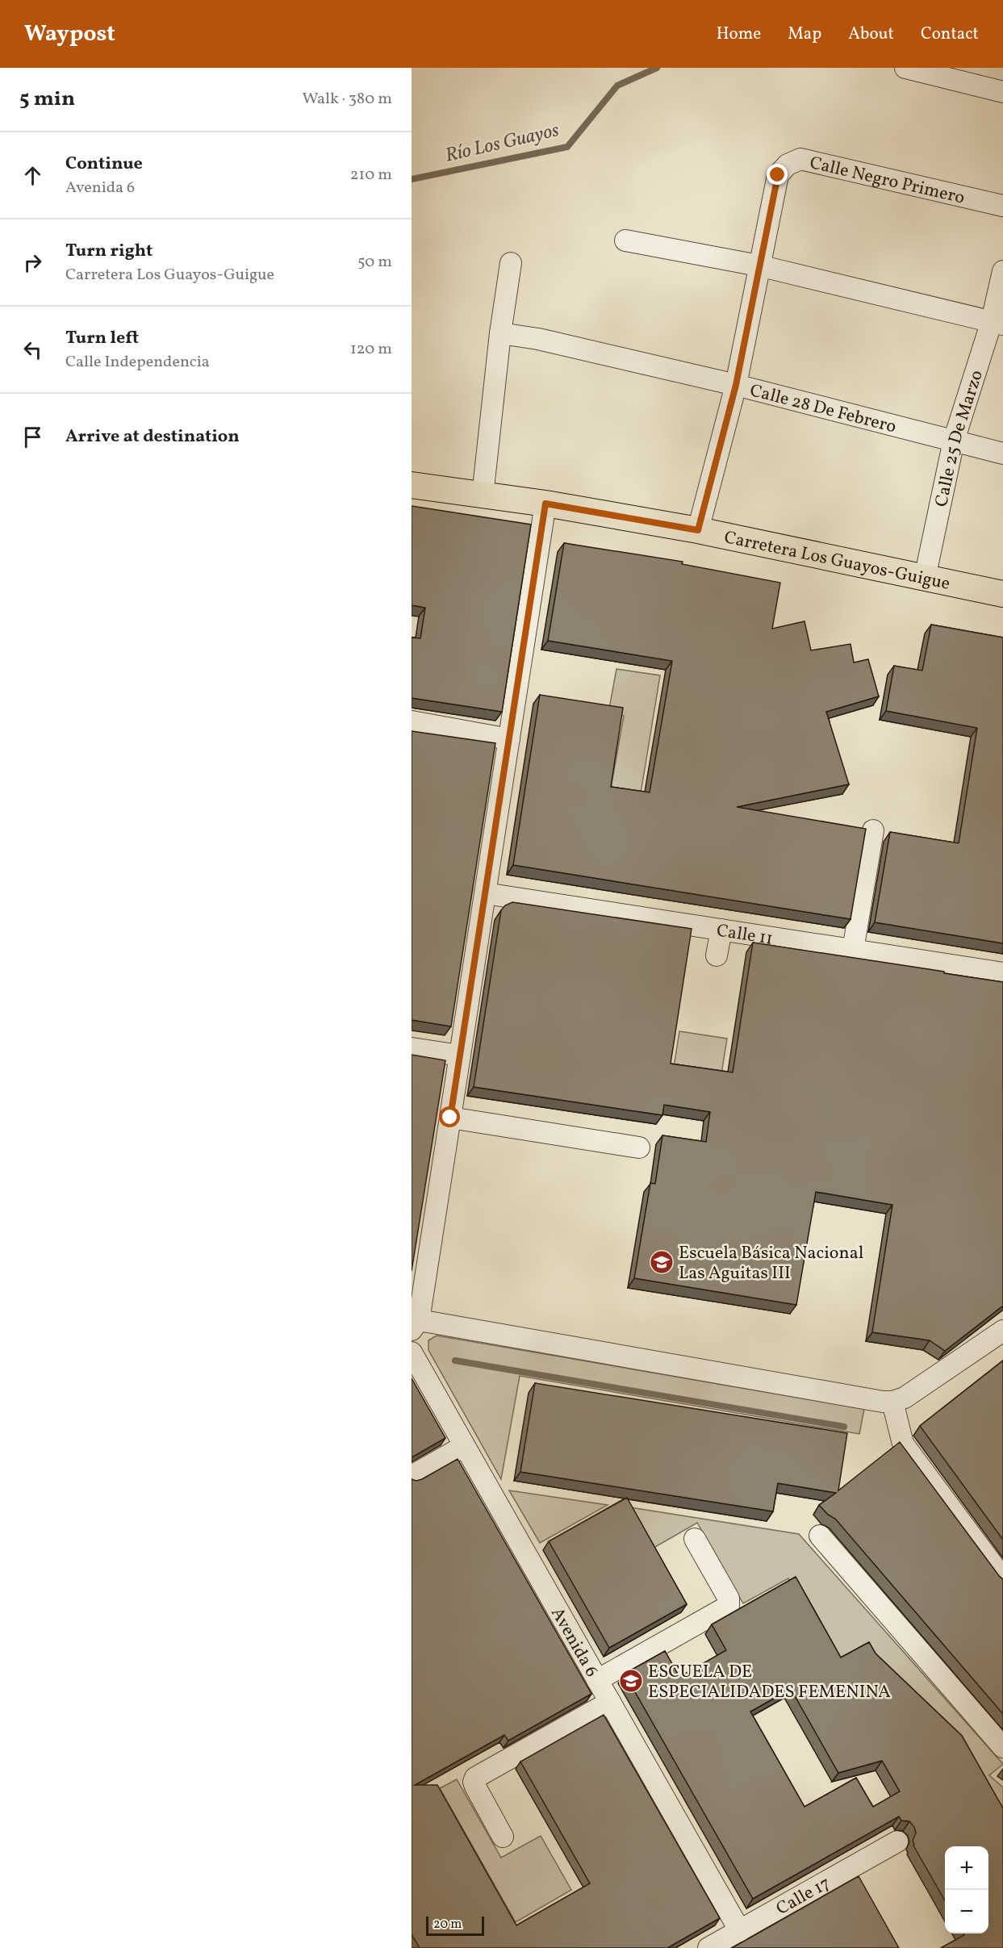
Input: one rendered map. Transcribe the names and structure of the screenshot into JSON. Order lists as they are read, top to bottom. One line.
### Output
{"streets":{"main road":["Carretera Los Guayos-Guigue"],"street":["Calle Negro Primero","Calle 28 De Febrero","Calle 25 De Marzo","Calle 11","Avenida 6","Calle 17"]},"crossings":[["Calle 28 De Febrero","Calle 25 De Marzo"],["Calle 25 De Marzo","Carretera Los Guayos-Guigue"],["Avenida 6","Calle 17"]],"water":["Río Los Guayos"],"places":{"school or university":["Escuela Básica Nacional Las Aguitas III","ESCUELA DE ESPECIALIDADES FEMENINA"]},"scale_bar":"20 m","page":{"header":"Waypost","nav":["Home","Map","About","Contact"],"heading":["5 min","Walk · 380 m"],"list":[["Continue","Avenida 6","210 m"],["Turn right","Carretera Los Guayos-Guigue","50 m"],["Turn left","Calle Independencia","120 m"],"Arrive at destination"],"map_buttons":["+","−"],"scale":"20 m"}}
